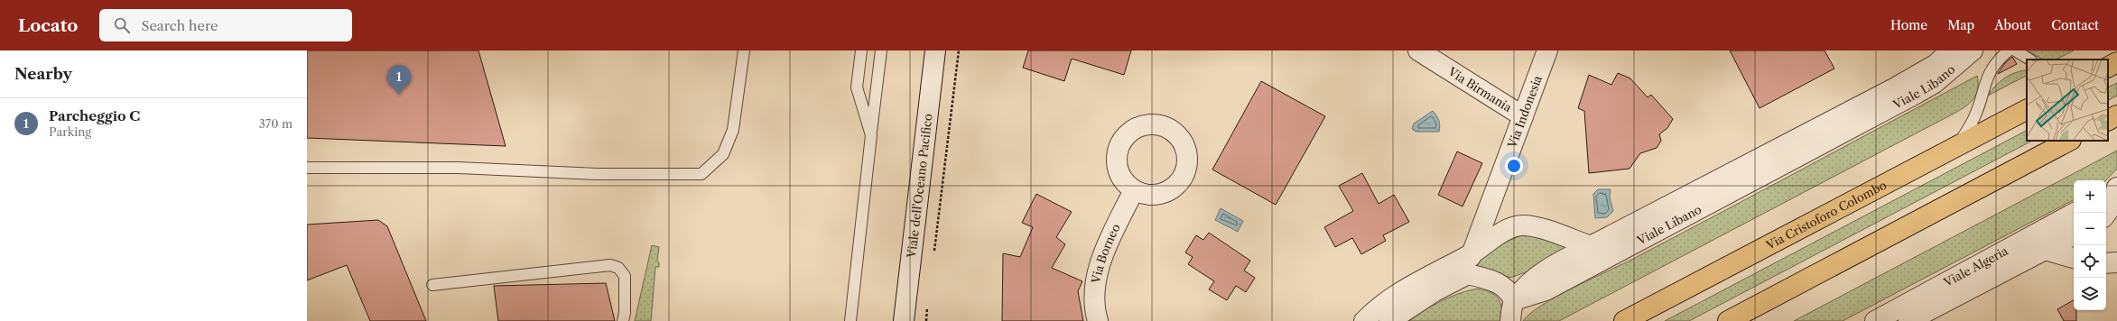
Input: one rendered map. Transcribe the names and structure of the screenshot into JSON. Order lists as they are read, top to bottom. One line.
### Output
{"streets":{"main road":["Via Cristoforo Colombo"],"street":["Viale Libano","Via Birmania","Via Indonesia","Viale dell'Oceano Pacifico","Via Borneo","Viale Algeria"]},"crossings":[["Via Birmania","Via Indonesia"]],"page":{"header":"Locato","search":"Search here","nav":["Home","Map","About","Contact"],"heading":"Nearby","pins":"1","list":[{"mark":"1","name":"Parcheggio C","note":"Parking","value":"370 m"}],"map_buttons":["+","−"]}}
